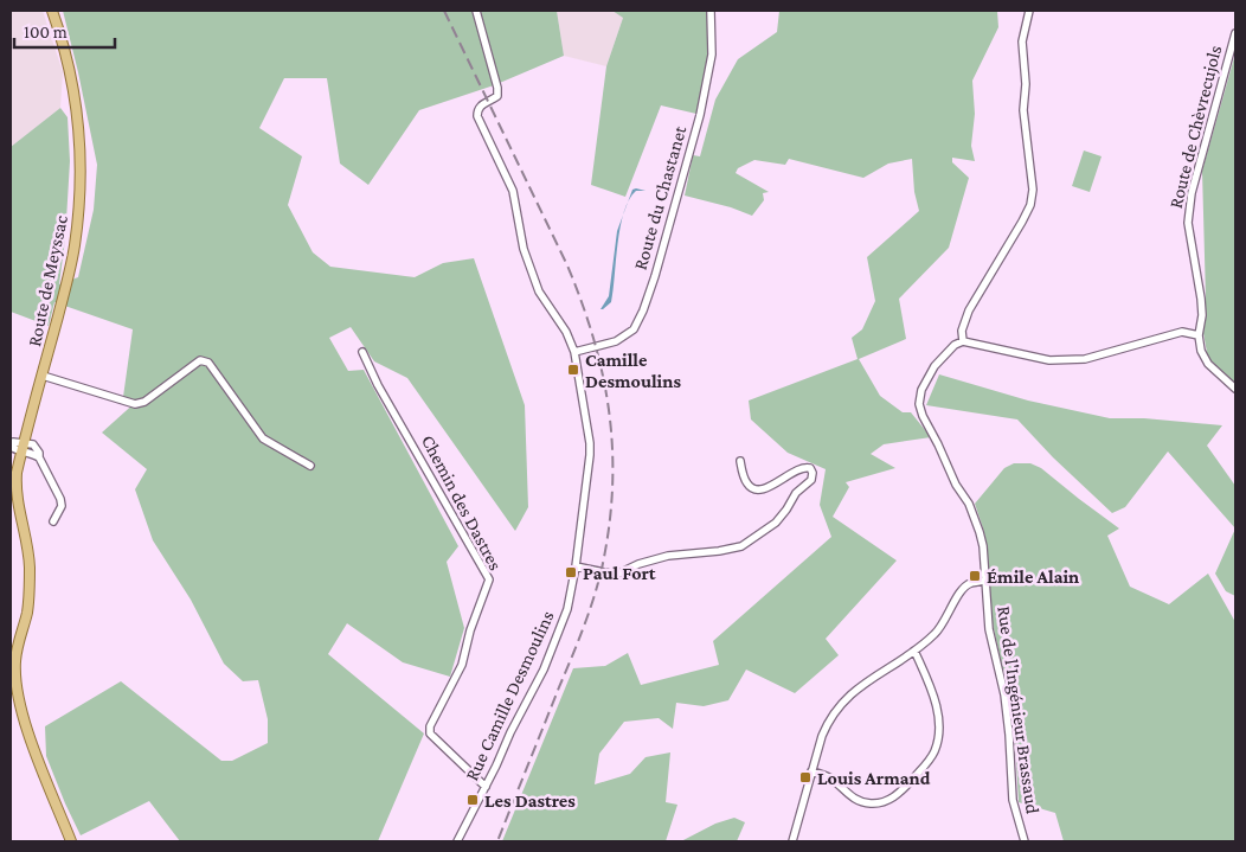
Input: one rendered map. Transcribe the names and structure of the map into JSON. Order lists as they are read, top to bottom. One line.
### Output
{"streets":{"main road":["Route de Meyssac"],"street":["Route de Chèvrecujols","Route du Chastanet","Chemin des Dastres","Rue Camille Desmoulins","Rue de l'Ingénieur Brassaud"]},"crossings":[["Route du Chastanet","Rue Camille Desmoulins"],["Chemin des Dastres","Rue Camille Desmoulins"]],"places":{"transit":["Camille Desmoulins","Paul Fort","Émile Alain","Louis Armand","Les Dastres"]},"scale_bar":"100 m"}
